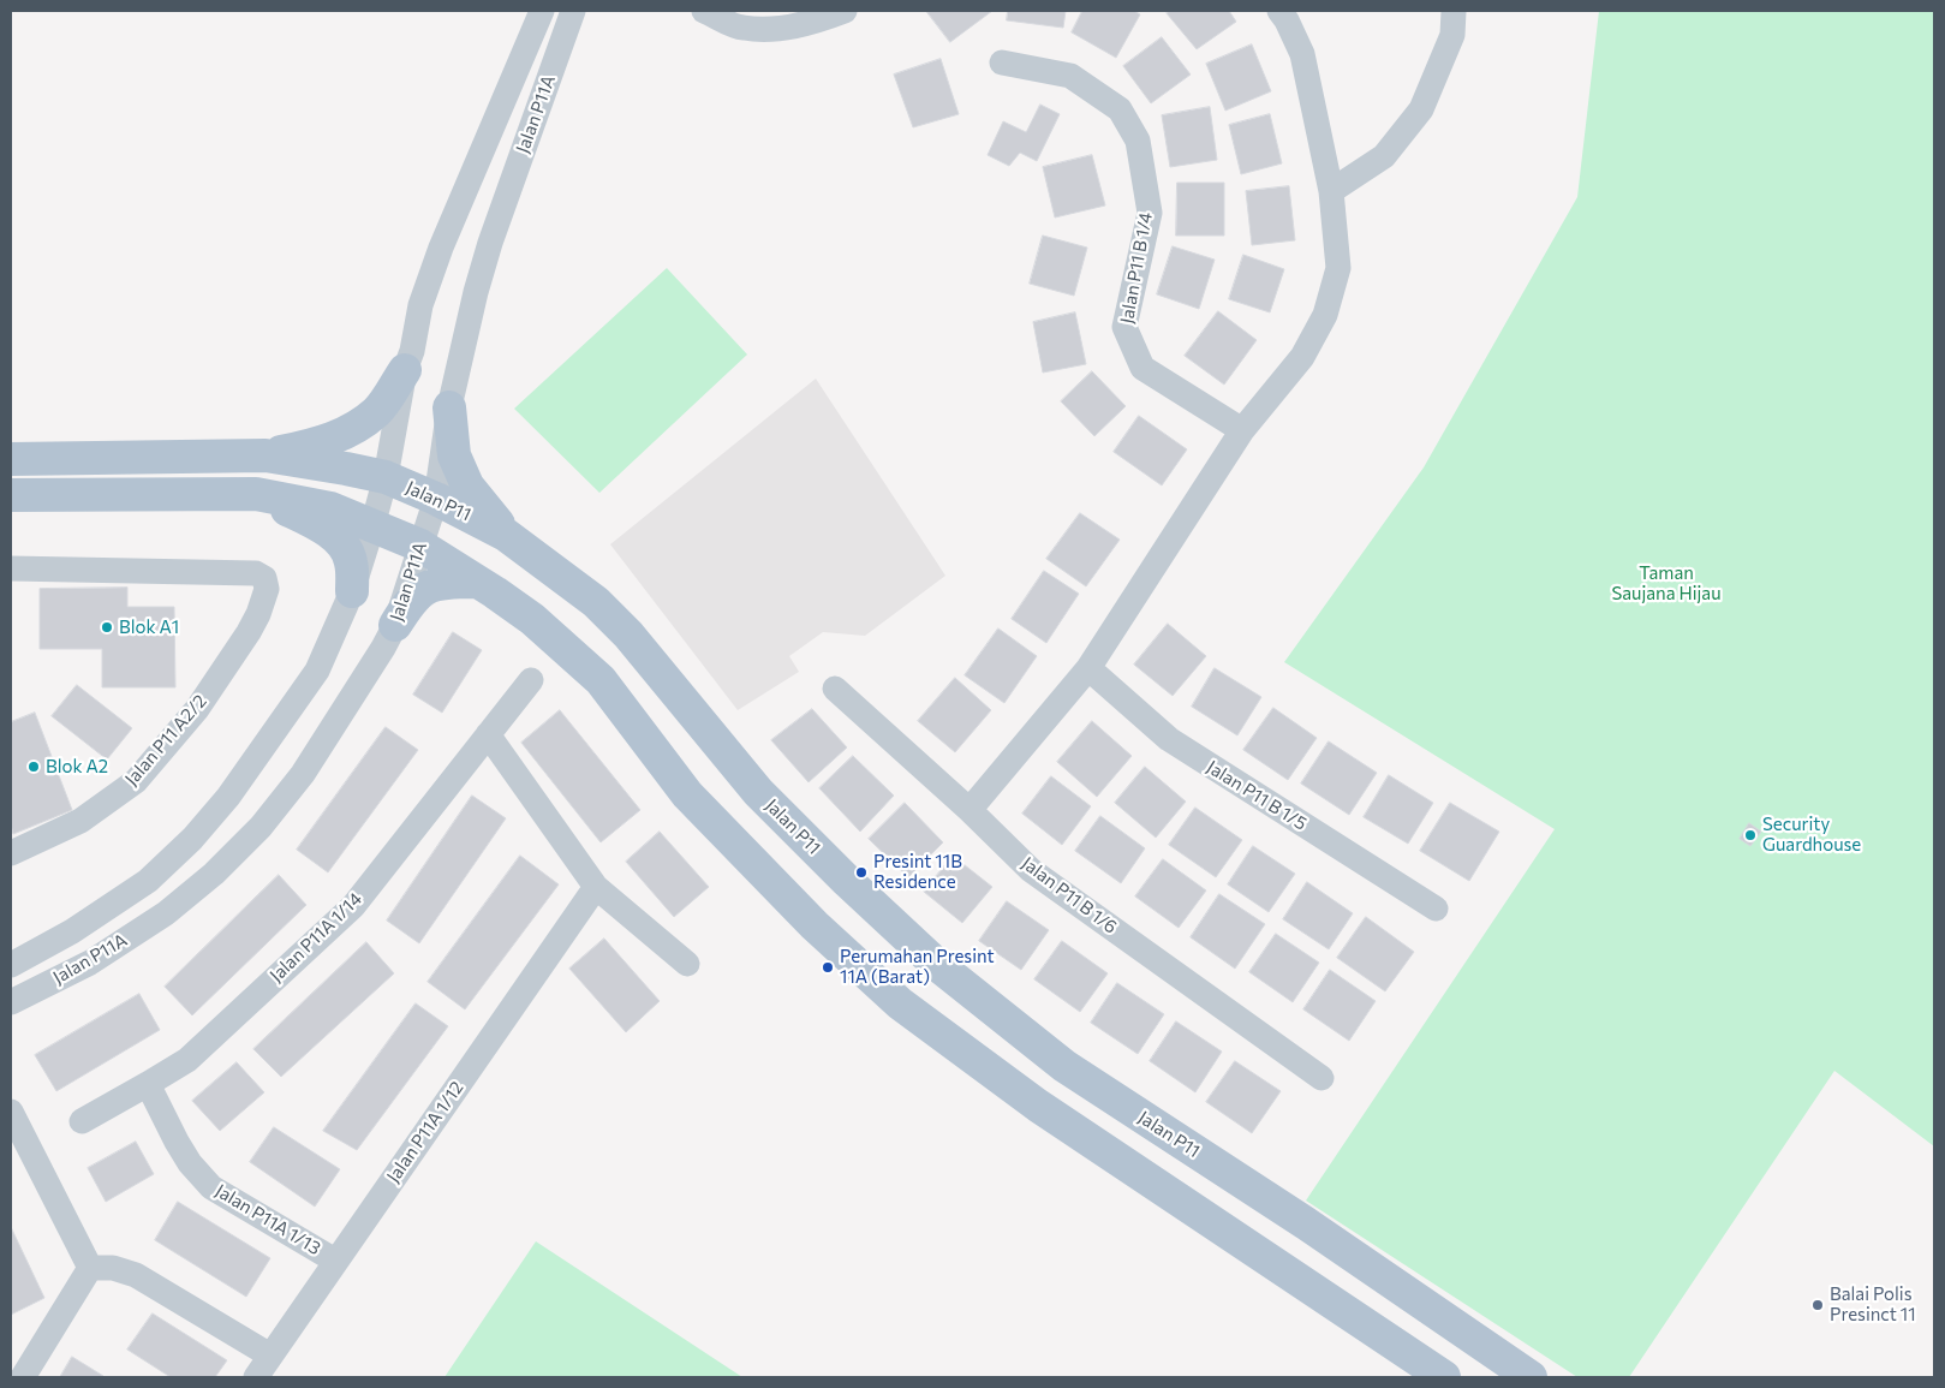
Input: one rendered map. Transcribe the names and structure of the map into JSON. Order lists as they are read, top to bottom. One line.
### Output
{"streets":{"main road":["Jalan P11"],"street":["Jalan P11A","Jalan P11 B 1/4","Jalan P11 A2/2","Jalan P11 B 1/5","Jalan P11 B 1/6","Jalan P11A 1/14","Jalan P11A 1/12","Jalan P11A 1/13"]},"crossings":[["Jalan P11A","Jalan P11"],["Jalan P11A 1/14","Jalan P11A 1/13"],["Jalan P11A 1/12","Jalan P11A 1/13"]],"parks":["Taman Saujana Hijau"],"places":["Blok A1","Blok A2","Security Guardhouse","Presint 11B Residence","Perumahan Presint 11A (Barat)","Balai Polis Presinct 11"]}
